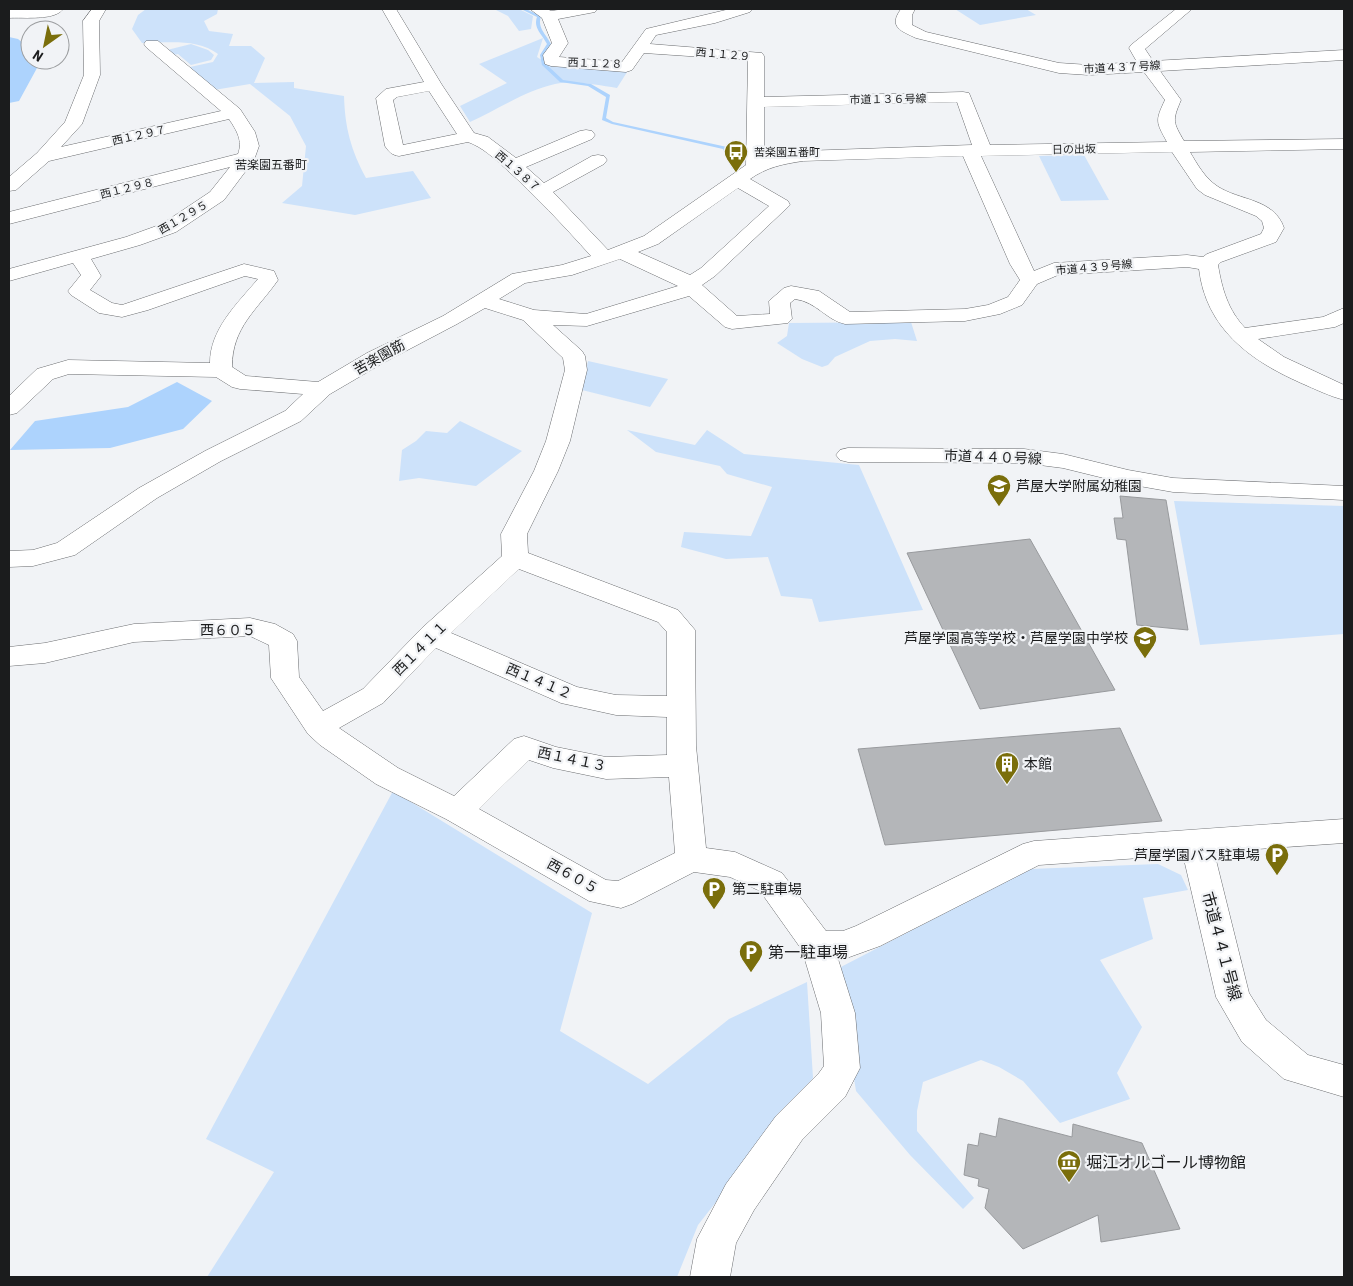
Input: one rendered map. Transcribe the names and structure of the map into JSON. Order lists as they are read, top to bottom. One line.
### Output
{"streets":{"street":["西１１２９","西１１２８","市道４３７号線","市道１３６号線","西１２９７","日の出坂","西１３８７","西１２９８","西１２９５","市道４３９号線","苦楽園筋","市道４４０号線","西６０５","西１４１１","西１４１２","西１４１３","市道４４１号線"]},"crossings":[["西１１２９","西１１２８"],["西１１２９","市道１３６号線"],["西１１２９","日の出坂"],["西１１２９","苦楽園筋"],["市道１３６号線","日の出坂"],["市道１３６号線","市道４３９号線"],["日の出坂","苦楽園筋"],["西１３８７","苦楽園筋"],["西１２９８","西１２９５"],["西６０５","西１４１１"],["西６０５","西１４１３"],["西１４１１","西１４１２"]],"districts":["苦楽園五番町"],"places":{"bus stop":["苦楽園五番町"],"school or university":["芦屋大学附属幼稚園","芦屋学園高等学校・芦屋学園中学校"],"building":["本館"],"parking":["芦屋学園バス駐車場","第二駐車場","第一駐車場"],"museum":["堀江オルゴール博物館"]},"north":"bottom left"}
